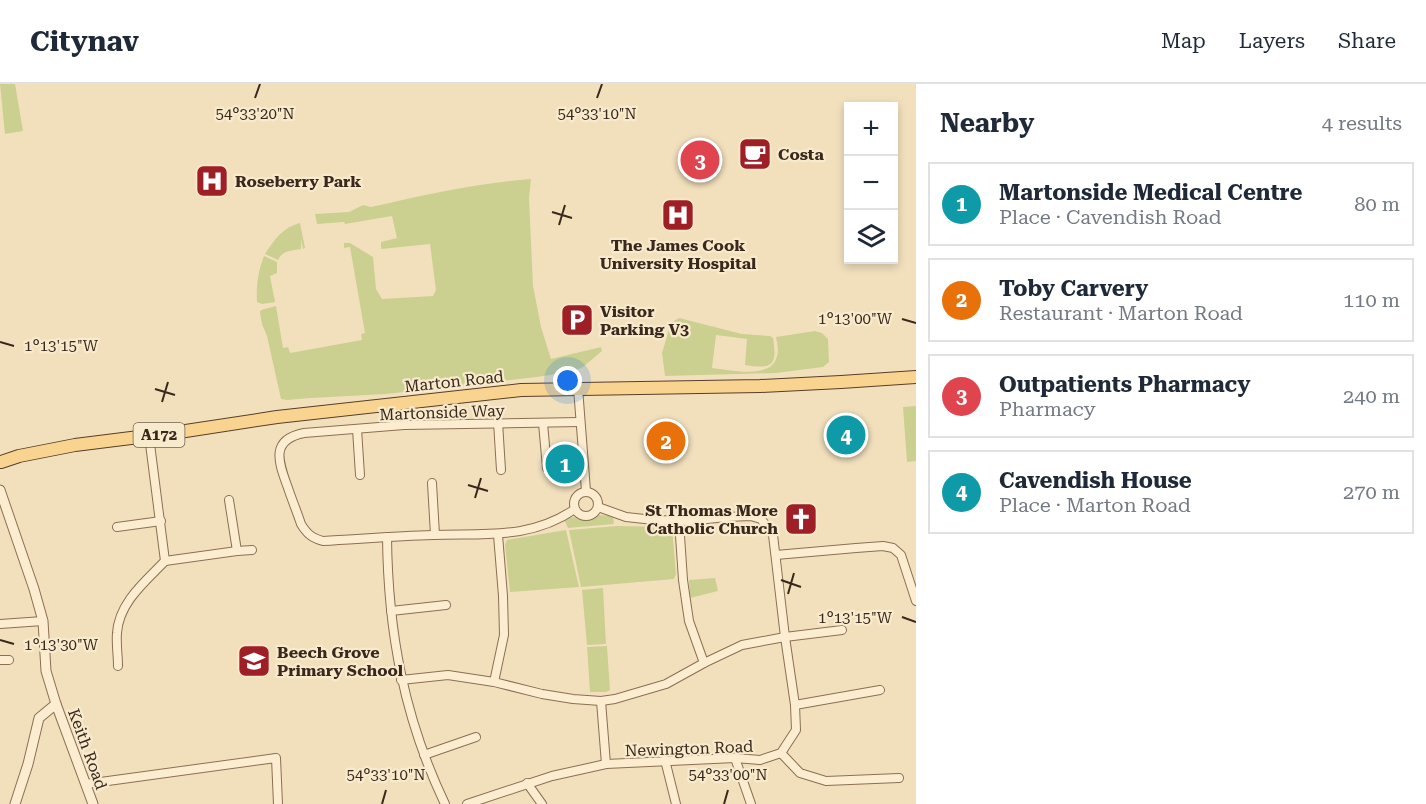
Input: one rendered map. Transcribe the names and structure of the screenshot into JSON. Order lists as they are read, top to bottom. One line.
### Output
{"streets":{"main road":["Marton Road","A172"],"street":["Martonside Way","Newington Road","Keith Road"]},"places":{"cafe":["Costa"],"hospital":["Roseberry Park","The James Cook University Hospital"],"parking":["Visitor Parking V3"],"church":["St Thomas More Catholic Church"],"school or university":["Beech Grove Primary School"]},"page":{"header":"Citynav","nav":["Map","Layers","Share"],"heading":["Nearby","4 results"],"map_buttons":["+","−"],"pins":["3","4","2","1"],"list":[{"mark":"1","name":"Martonside Medical Centre","note":"Place · Cavendish Road","value":"80 m"},{"mark":"2","name":"Toby Carvery","note":"Restaurant · Marton Road","value":"110 m"},{"mark":"3","name":"Outpatients Pharmacy","note":"Pharmacy","value":"240 m"},{"mark":"4","name":"Cavendish House","note":"Place · Marton Road","value":"270 m"}]},"coordinates":["54°33'20\"N","54°33'10\"N","1°13'00\"W","1°13'15\"W","1°13'30\"W","54°33'00\"N"]}
